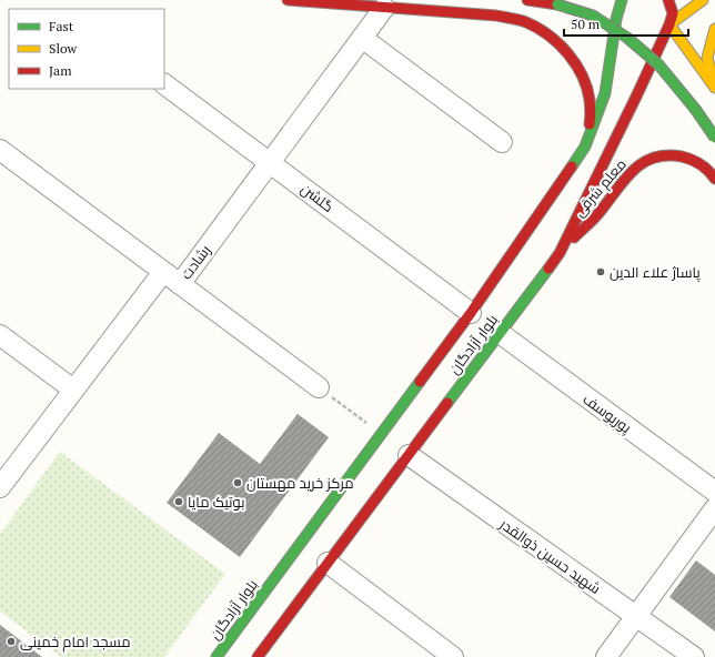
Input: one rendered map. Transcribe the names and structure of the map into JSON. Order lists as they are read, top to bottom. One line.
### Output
{"streets":{"main road":["معلم شرقی","بلوار آزادگان"],"street":["گلشن","رشادت","پوریوسف","شهید حسین ذوالقدر"]},"crossings":[["معلم شرقی","بلوار آزادگان"],["گلشن","رشادت"],["گلشن","بلوار آزادگان"],["بلوار آزادگان","پوریوسف"],["بلوار آزادگان","شهید حسین ذوالقدر"]],"places":["پاساژ علاء الدین","مرکز خرید مهستان","بوتیک مایا","مسجد امام خمینی"],"legend":["Fast","Slow","Jam"],"scale_bar":"50 m"}
